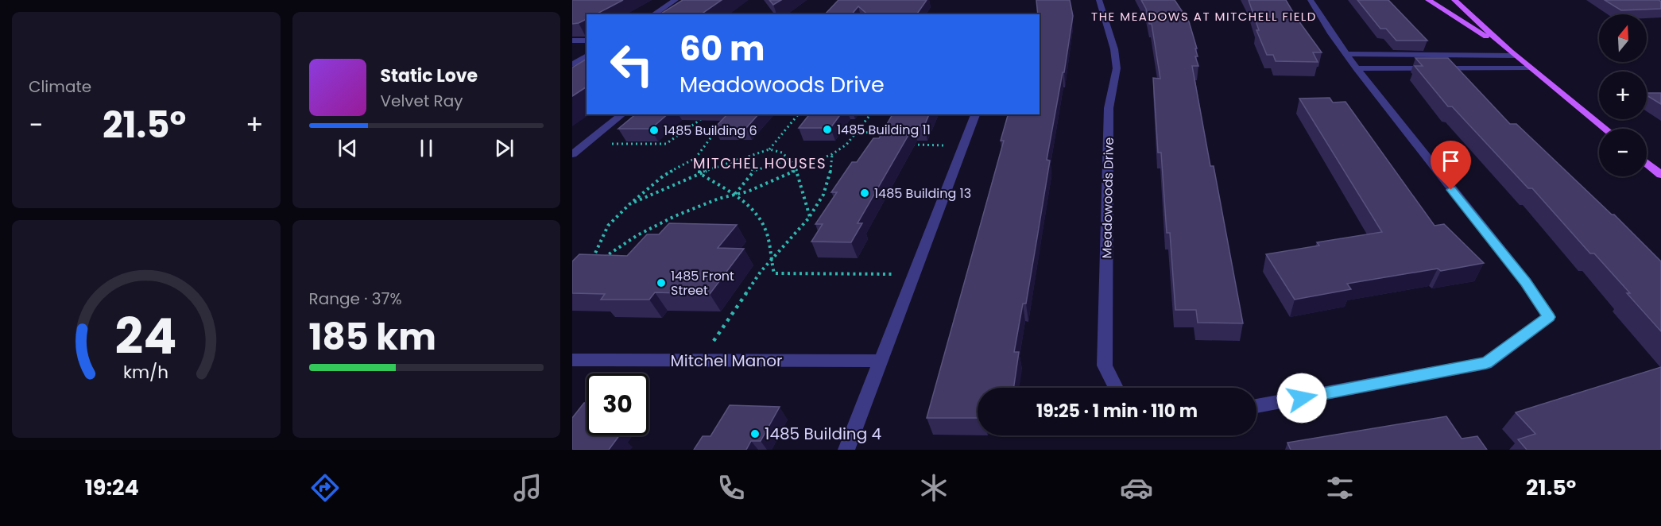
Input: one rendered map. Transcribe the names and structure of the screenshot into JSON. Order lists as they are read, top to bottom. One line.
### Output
{"streets":{"street":["Meadowoods Drive","Mitchel Manor"]},"districts":["THE MEADOWS AT MITCHELL FIELD","MITCHEL HOUSES"],"places":["1485 Building 11","1485 Building 6","1485 Building 13","1485 Front Street","1485 Building 4"],"north":"top","page":{"tile":["Climate",["Range · 37%","185 km"]],"map_buttons":["+","−"],"turn":["60 m","Meadowoods Drive"],"song":["Static Love","Velvet Ray"],"heat":["−","21.5°","+"],"limit":"30","trip":"19:25 · 1 min · 110 m","tabs":["19:24","21.5°"],"gauge":["24","km/h"]}}
